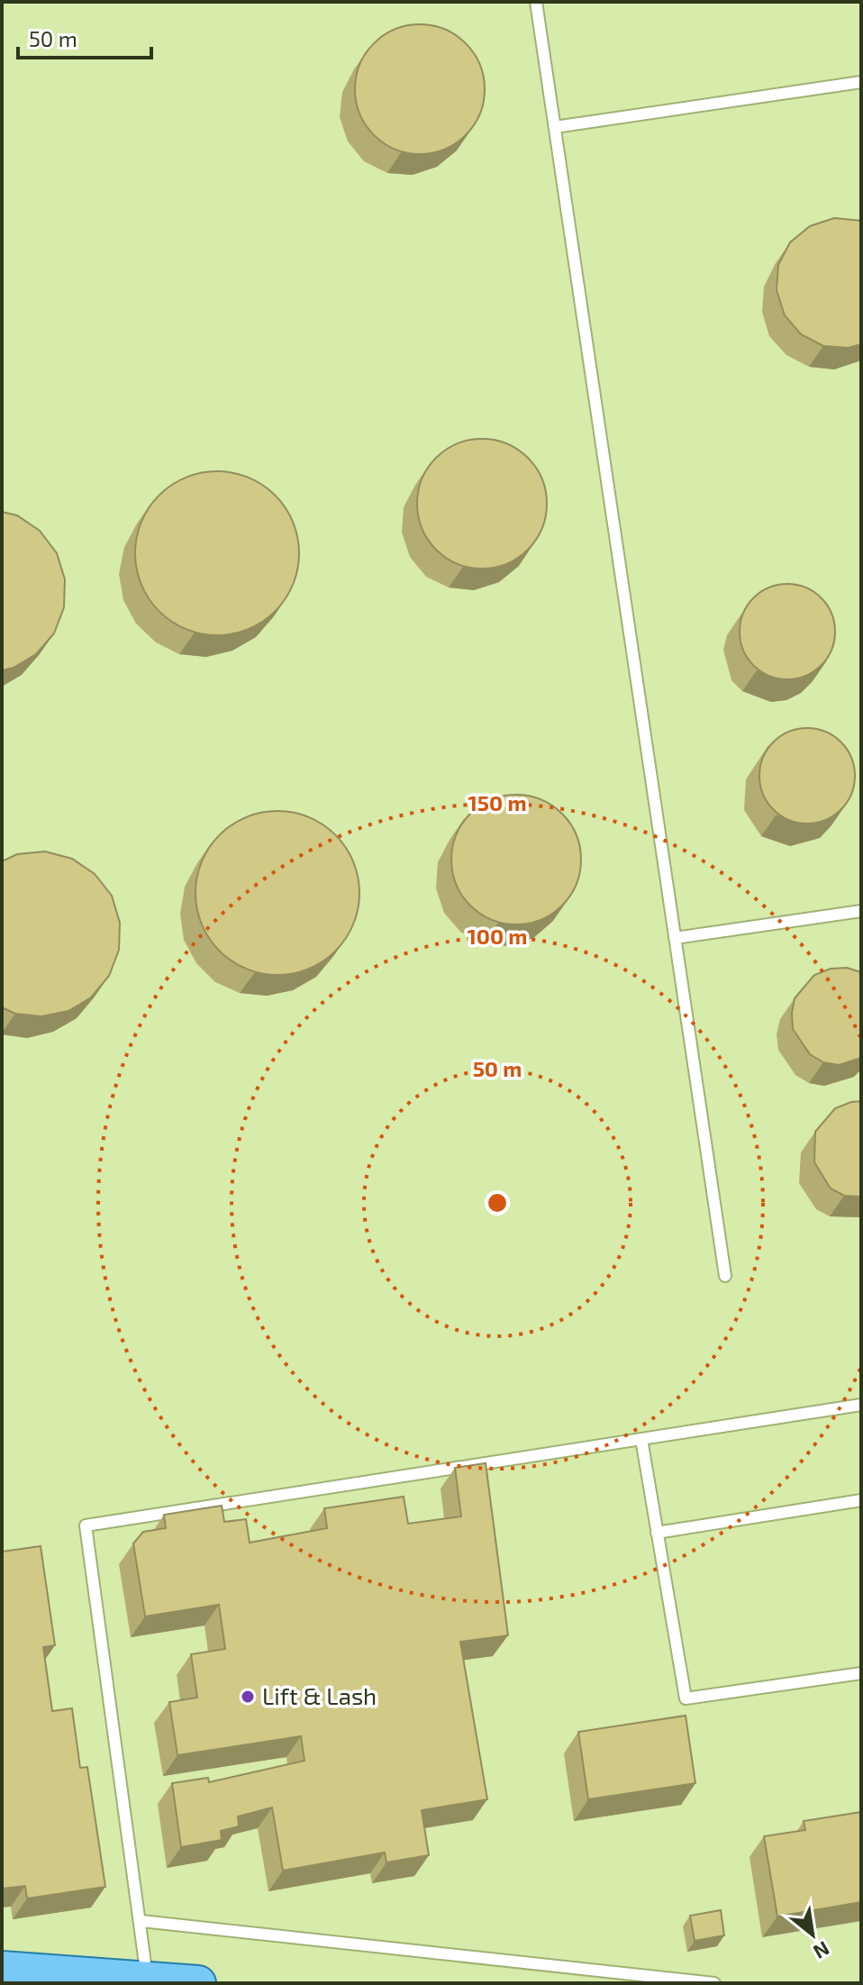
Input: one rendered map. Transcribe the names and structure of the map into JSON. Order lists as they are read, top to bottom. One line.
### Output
{"places":["Lift & Lash"],"scale_bar":"50 m","north":"bottom right","rings":["150 m","100 m","50 m"]}
